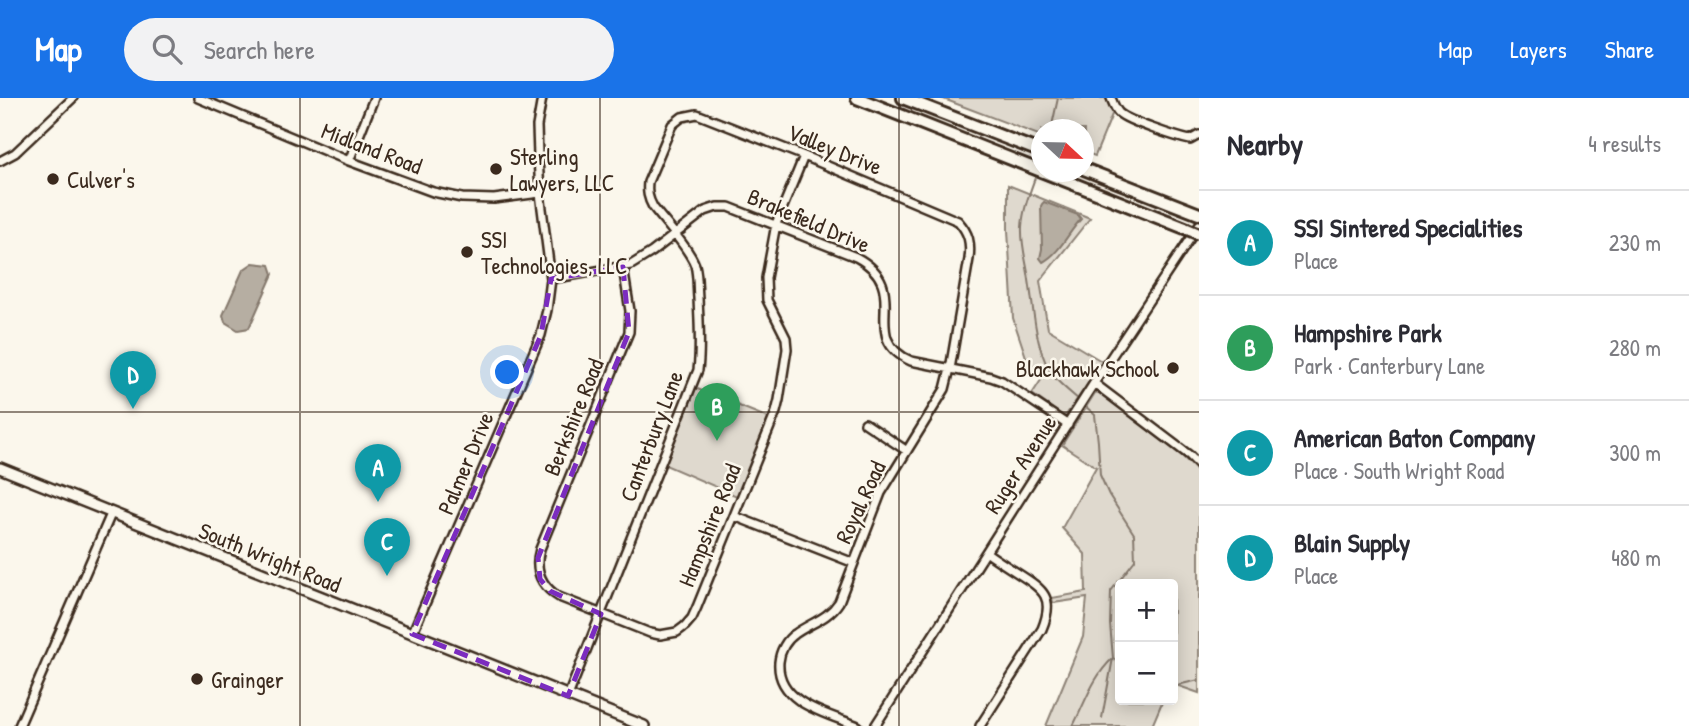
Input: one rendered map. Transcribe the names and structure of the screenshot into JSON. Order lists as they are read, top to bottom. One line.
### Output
{"streets":{"main road":["South Wright Road"],"street":["Midland Road","Valley Drive","Brakefield Drive","Berkshire Road","Canterbury Lane","Palmer Drive","Ruger Avenue","Royal Road","Hampshire Road"]},"crossings":[["Midland Road","Palmer Drive"],["Valley Drive","Canterbury Lane"],["Valley Drive","Royal Road"],["Valley Drive","Hampshire Road"],["Brakefield Drive","Berkshire Road"],["Brakefield Drive","Canterbury Lane"],["Brakefield Drive","Palmer Drive"],["Brakefield Drive","Ruger Avenue"],["Brakefield Drive","Royal Road"],["Brakefield Drive","Hampshire Road"],["Berkshire Road","Canterbury Lane"],["Berkshire Road","Hampshire Road"],["Canterbury Lane","Hampshire Road"],["Canterbury Lane","South Wright Road"],["Palmer Drive","South Wright Road"]],"places":["Sterling Lawyers, LLC","Culver's","SSI Technologies, LLC","Blackhawk School","Grainger"],"north":"right","page":{"header":"Map","search":"Search here","nav":["Map","Layers","Share"],"heading":["Nearby","4 results"],"list":[{"mark":"A","name":"SSI Sintered Specialities","note":"Place","value":"230 m"},{"mark":"B","name":"Hampshire Park","note":"Park · Canterbury Lane","value":"280 m"},{"mark":"C","name":"American Baton Company","note":"Place · South Wright Road","value":"300 m"},{"mark":"D","name":"Blain Supply","note":"Place","value":"480 m"}],"pins":["D","B","A","C"],"map_buttons":["+","−"]}}
